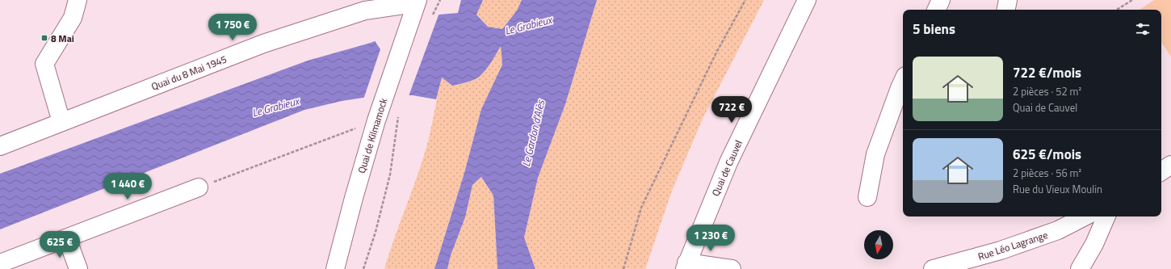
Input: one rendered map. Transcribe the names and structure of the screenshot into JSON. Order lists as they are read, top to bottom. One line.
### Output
{"streets":{"street":["Quai du 8 Mai 1945","Quai de Kilmamock","Quai de Cauvel","Rue Léo Lagrange"]},"crossings":[["Quai du 8 Mai 1945","Quai de Kilmamock"]],"water":["Le Grabieux","Le Gardon d'Alès"],"places":{"transit":["8 Mai"]},"north":"bottom","page":{"heading":"5 biens","price":["1 750 €","722 €","1 440 €","1 230 €","625 €"],"list":[{"name":"722 €/mois","note":"2 pièces · 52 m² · Quai de Cauvel"},{"name":"625 €/mois","note":"2 pièces · 56 m² · Rue du Vieux Moulin"}]}}
